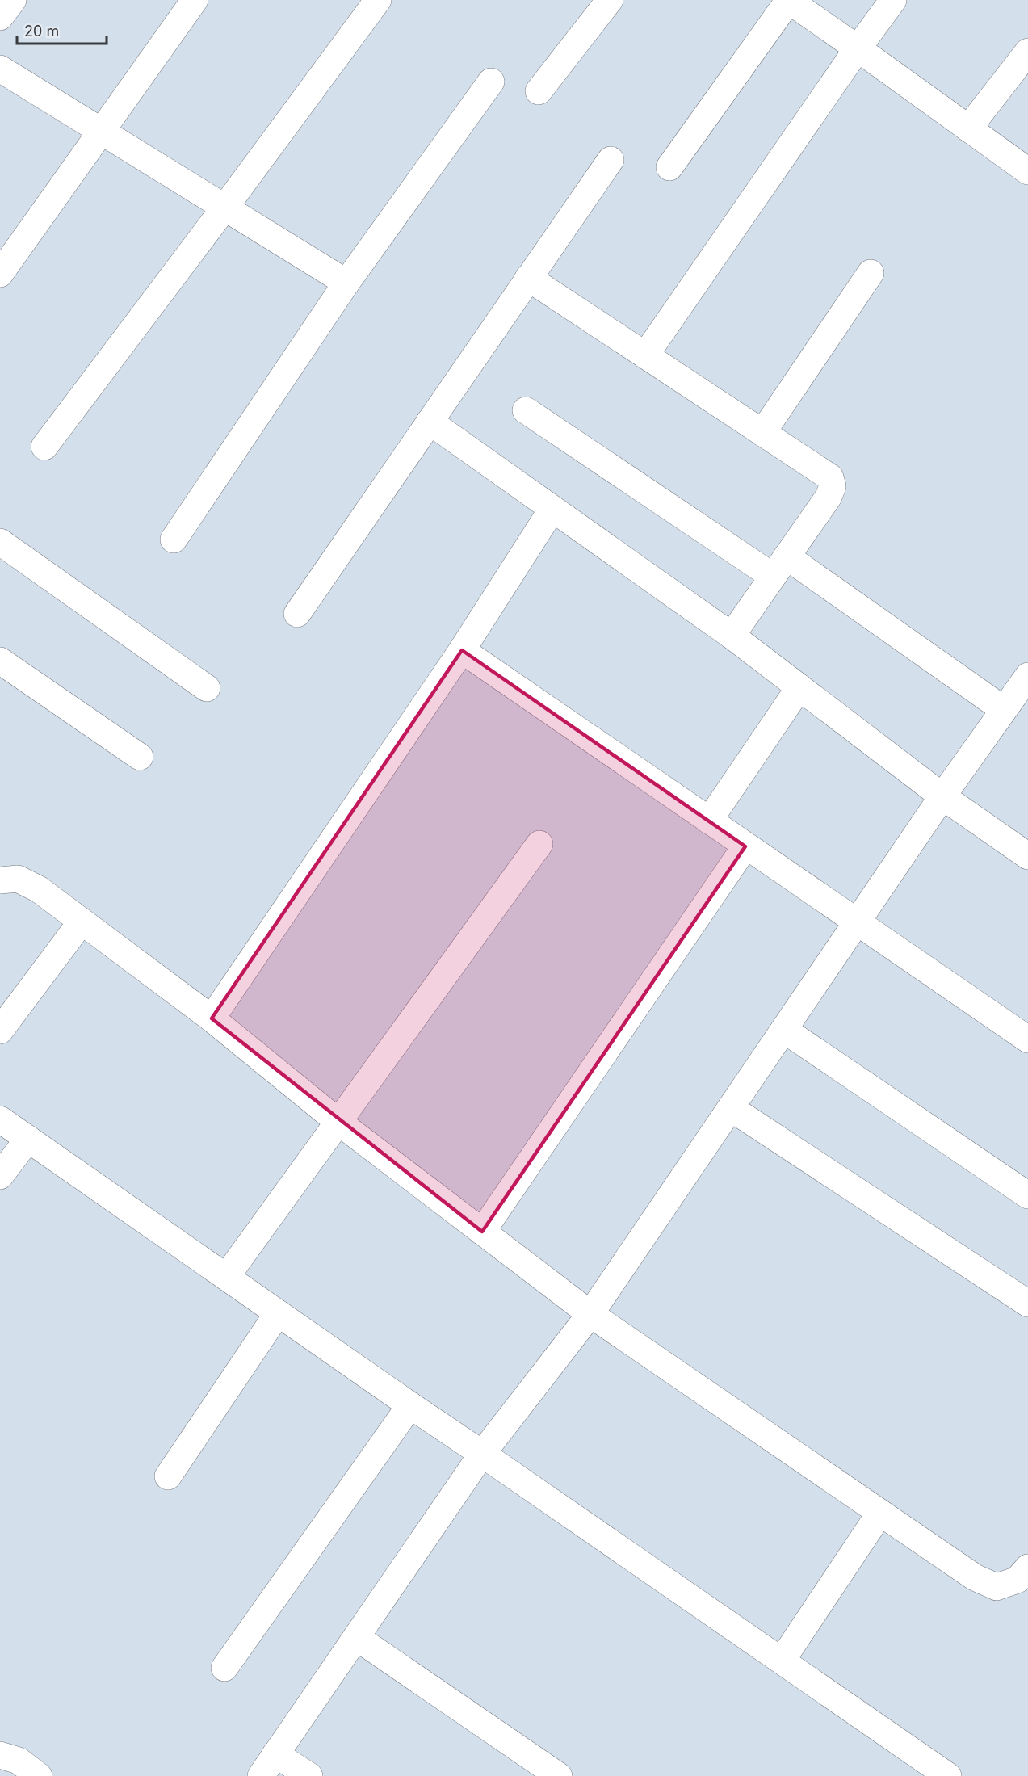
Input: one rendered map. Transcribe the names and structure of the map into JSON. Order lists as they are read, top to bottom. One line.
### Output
{"scale_bar":"20 m"}
